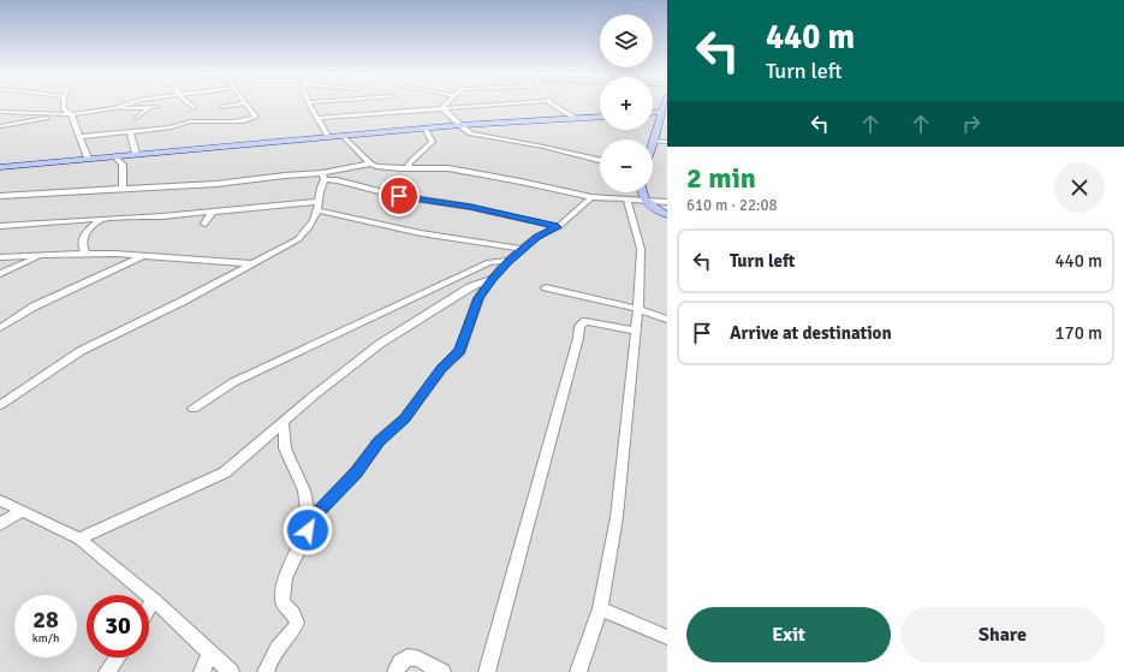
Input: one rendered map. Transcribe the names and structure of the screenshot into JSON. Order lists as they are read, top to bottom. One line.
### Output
{"page":{"turn":["440 m","Turn left"],"map_buttons":["+","−"],"heading":["2 min","610 m · 22:08"],"list":[{"name":"Turn left","value":"440 m"},{"name":"Arrive at destination","value":"170 m"}],"speed":"28 km/h","limit":"30","buttons":["Exit","Share"]}}
